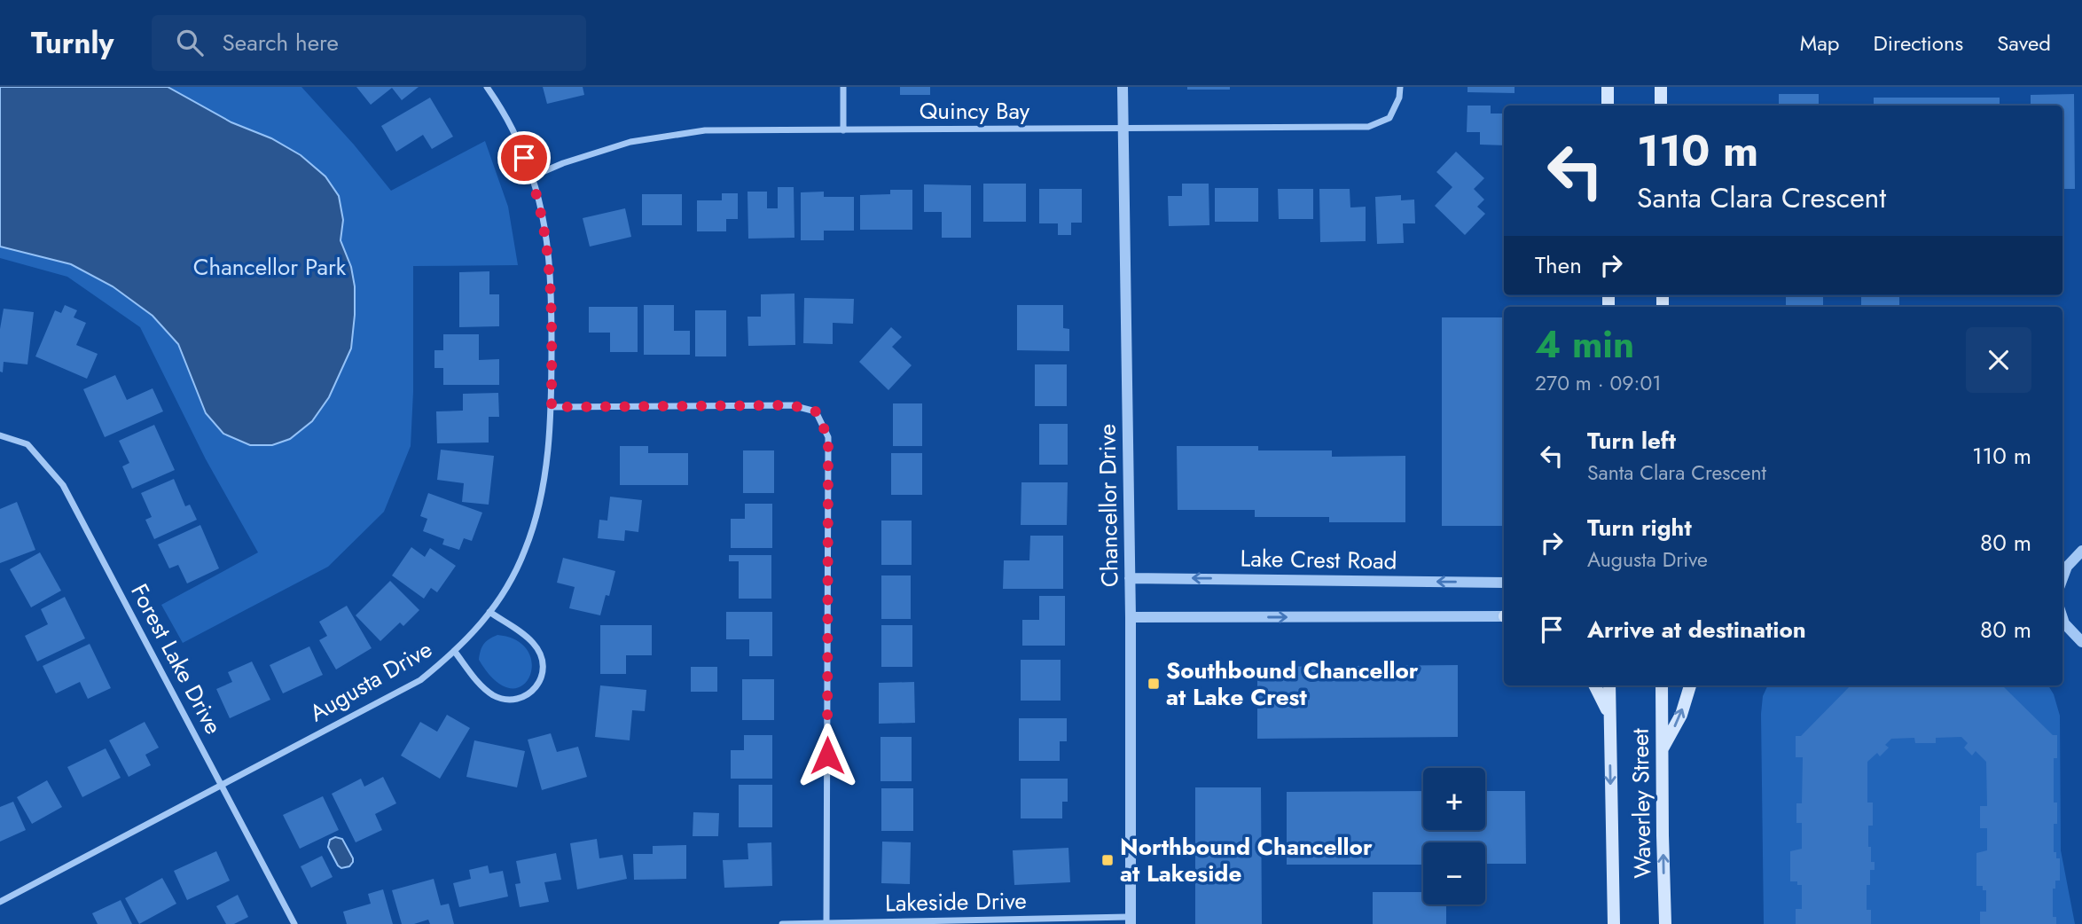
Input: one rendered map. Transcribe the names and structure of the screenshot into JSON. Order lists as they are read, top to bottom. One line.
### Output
{"streets":{"main road":["Waverley Street"],"street":["Quincy Bay","Chancellor Drive","Lake Crest Road","Forest Lake Drive","Augusta Drive","Lakeside Drive"]},"crossings":[["Quincy Bay","Chancellor Drive"],["Quincy Bay","Augusta Drive"],["Chancellor Drive","Lake Crest Road"],["Chancellor Drive","Lakeside Drive"],["Forest Lake Drive","Augusta Drive"]],"parks":["Chancellor Park"],"places":{"transit":["Southbound Chancellor at Lake Crest","Northbound Chancellor at Lakeside"]},"page":{"header":"Turnly","search":"Search here","nav":["Map","Directions","Saved"],"turn":["110 m","Santa Clara Crescent"],"then":"Then","heading":["4 min","270 m · 09:01"],"list":[{"name":"Turn left","note":"Santa Clara Crescent","value":"110 m"},{"name":"Turn right","note":"Augusta Drive","value":"80 m"},{"name":"Arrive at destination","value":"80 m"}],"map_buttons":["+","−"]}}
